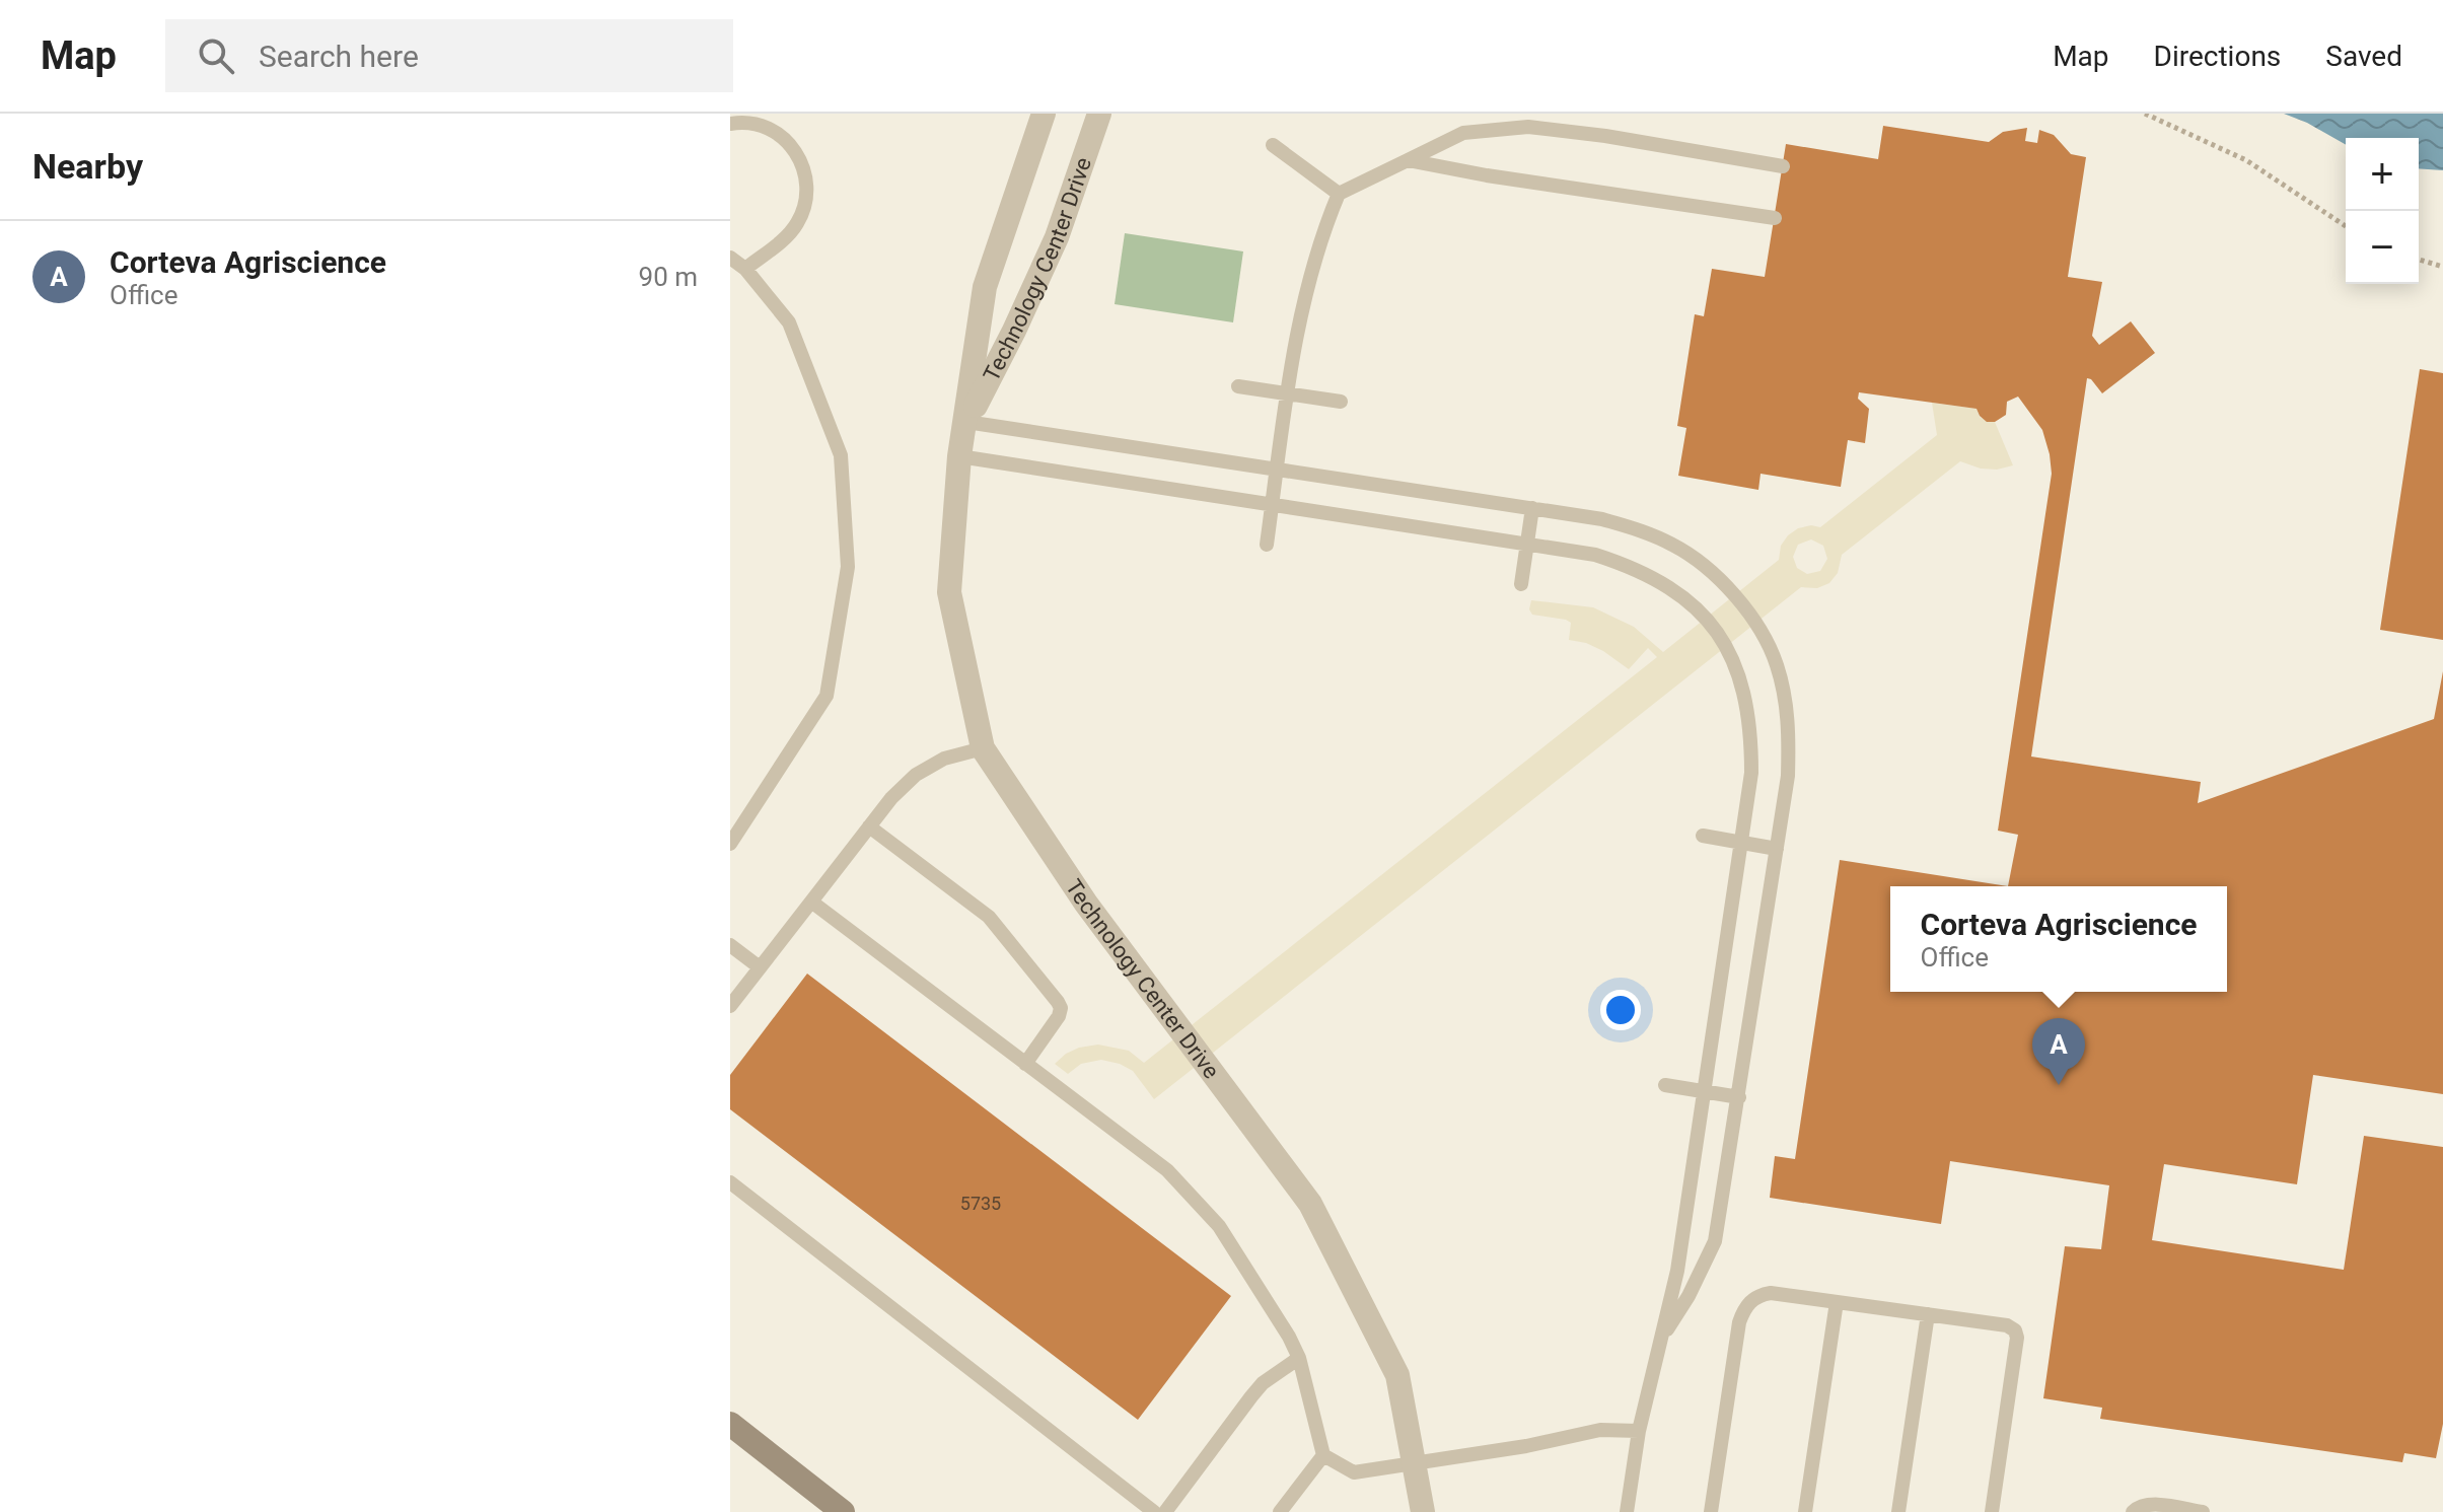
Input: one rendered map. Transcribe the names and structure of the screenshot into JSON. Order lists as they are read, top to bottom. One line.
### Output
{"streets":{"street":["Technology Center Drive"]},"house_numbers":["5735"],"page":{"header":"Map","search":"Search here","nav":["Map","Directions","Saved"],"heading":"Nearby","map_buttons":["+","−"],"list":[{"mark":"A","name":"Corteva Agriscience","note":"Office","value":"90 m"}],"popup":["Corteva Agriscience","Office"],"pins":"A"}}
